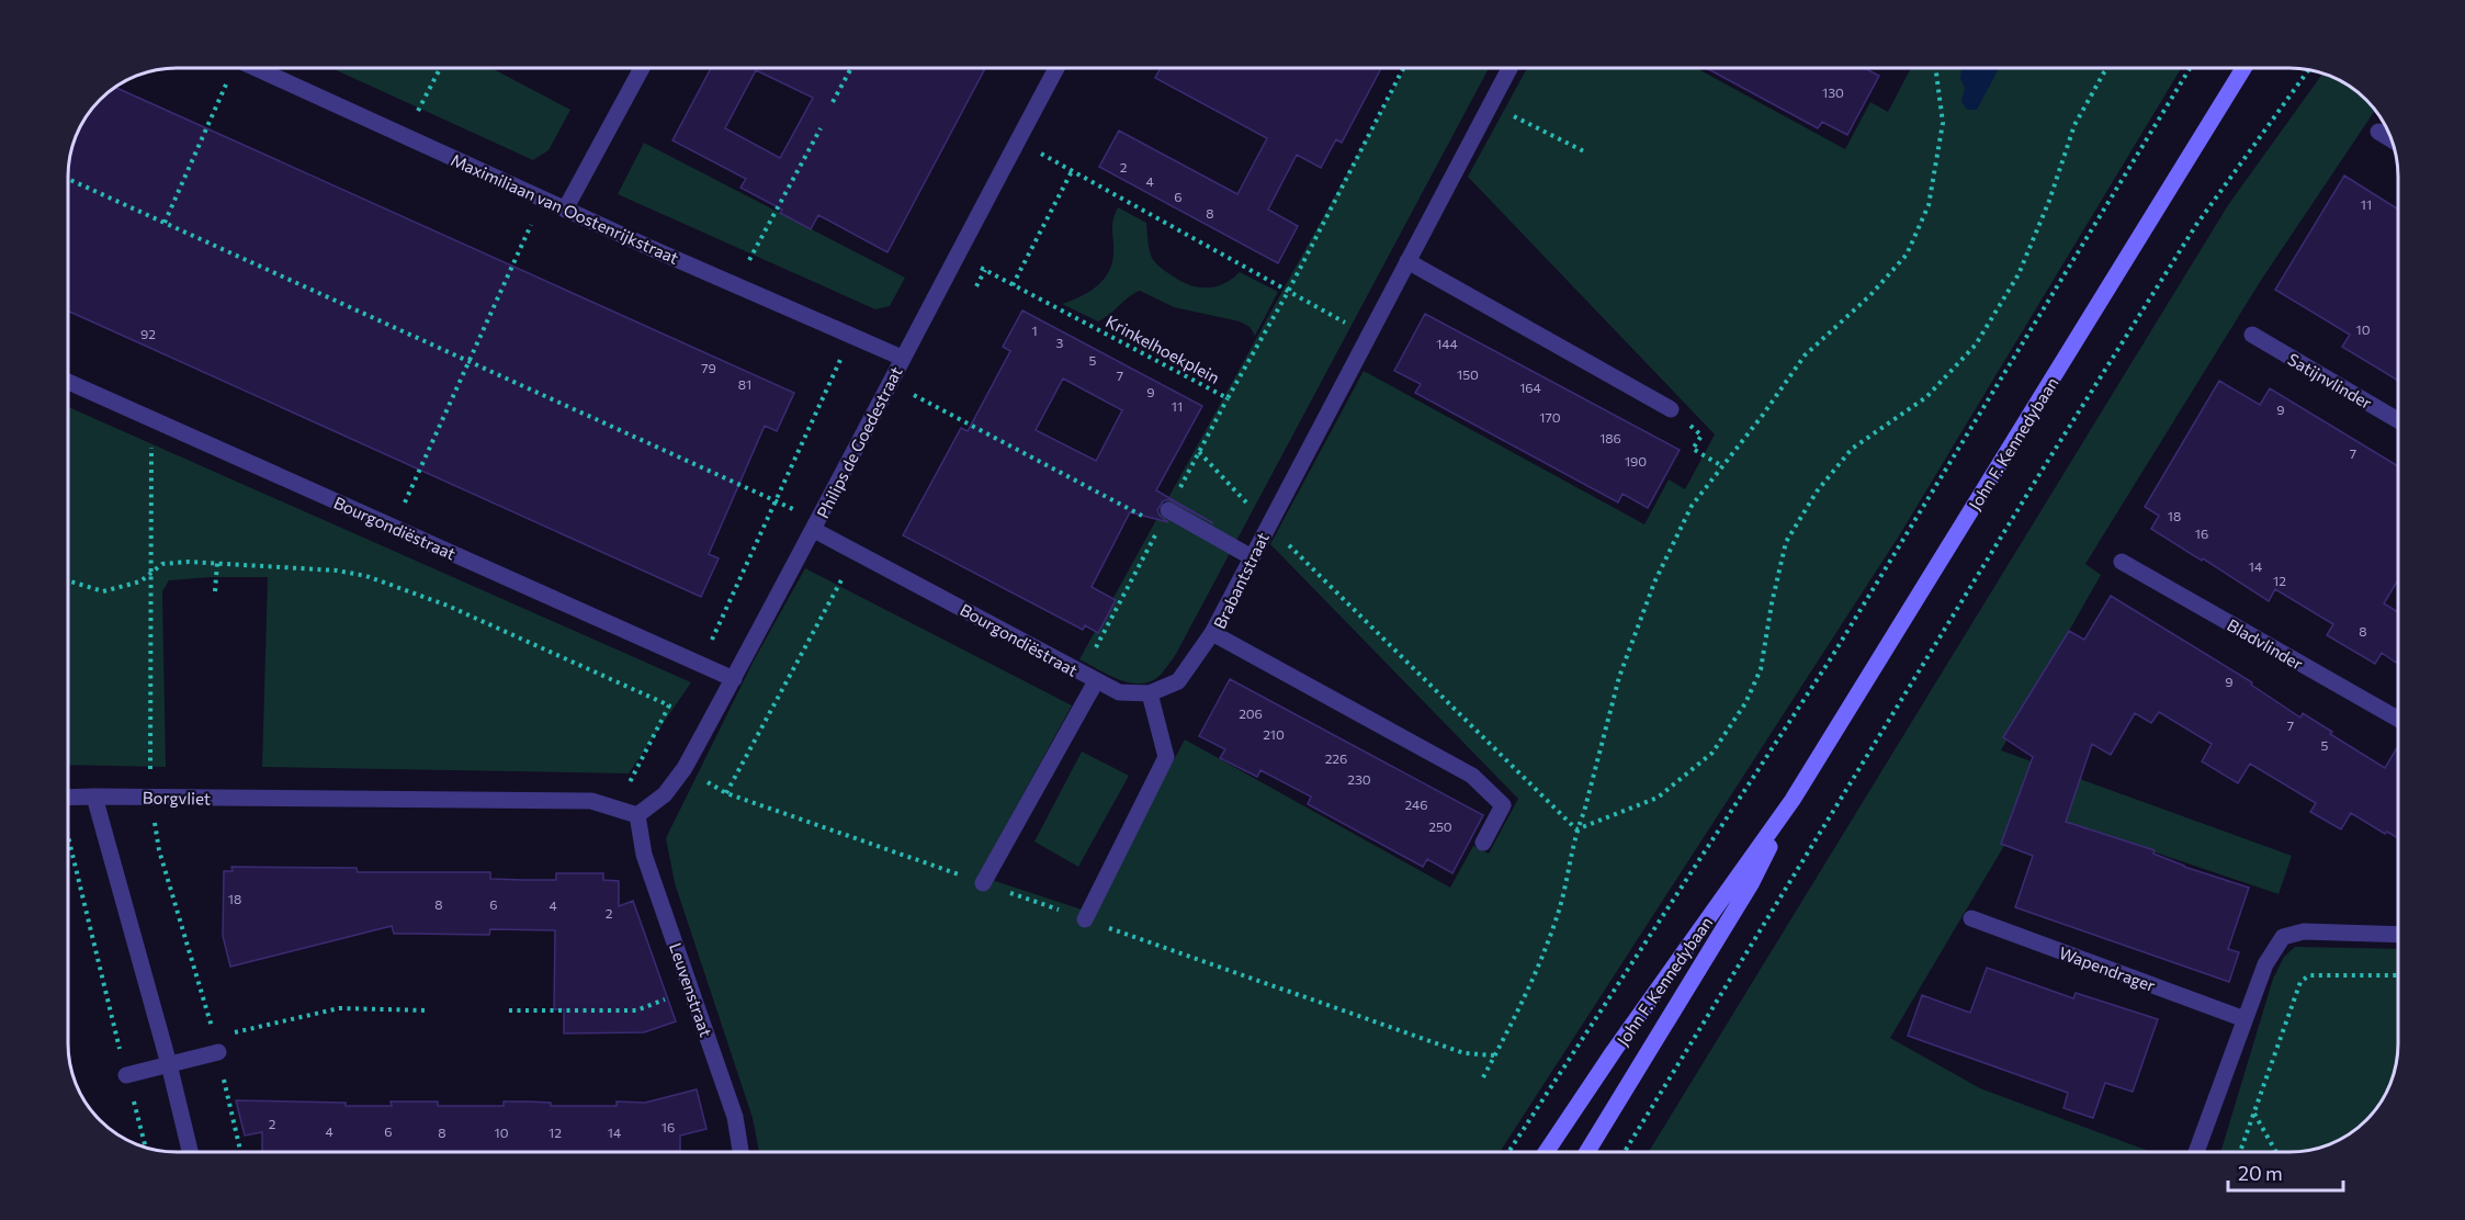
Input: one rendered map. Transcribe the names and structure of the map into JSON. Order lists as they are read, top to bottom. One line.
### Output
{"streets":{"main road":["John F. Kennedybaan"],"street":["Maximiliaan van Oostenrijkstraat","Satijnvlinder","Philips de Goedestraat","Bourgondiëstraat","Brabantstraat","Bladvlinder","Borgvliet","Wapendrager","Leuvenstraat"],"path":["Krinkelhoekplein"]},"crossings":[["Maximiliaan van Oostenrijkstraat","Philips de Goedestraat"],["Krinkelhoekplein","Philips de Goedestraat"],["Philips de Goedestraat","Bourgondiëstraat"],["Philips de Goedestraat","Borgvliet"],["Philips de Goedestraat","Leuvenstraat"],["Bourgondiëstraat","Brabantstraat"],["Borgvliet","Leuvenstraat"]],"house_numbers":["130","2","4","6","11","8","10","1","92","3","144","5","79","150","7","81","164","9","11","9","170","186","7","190","18","16","14","12","8","9","206","7","210","5","226","230","246","250","18","8","6","4","2","2","16","4","6","8","10","12","14"],"scale_bar":"20 m"}
